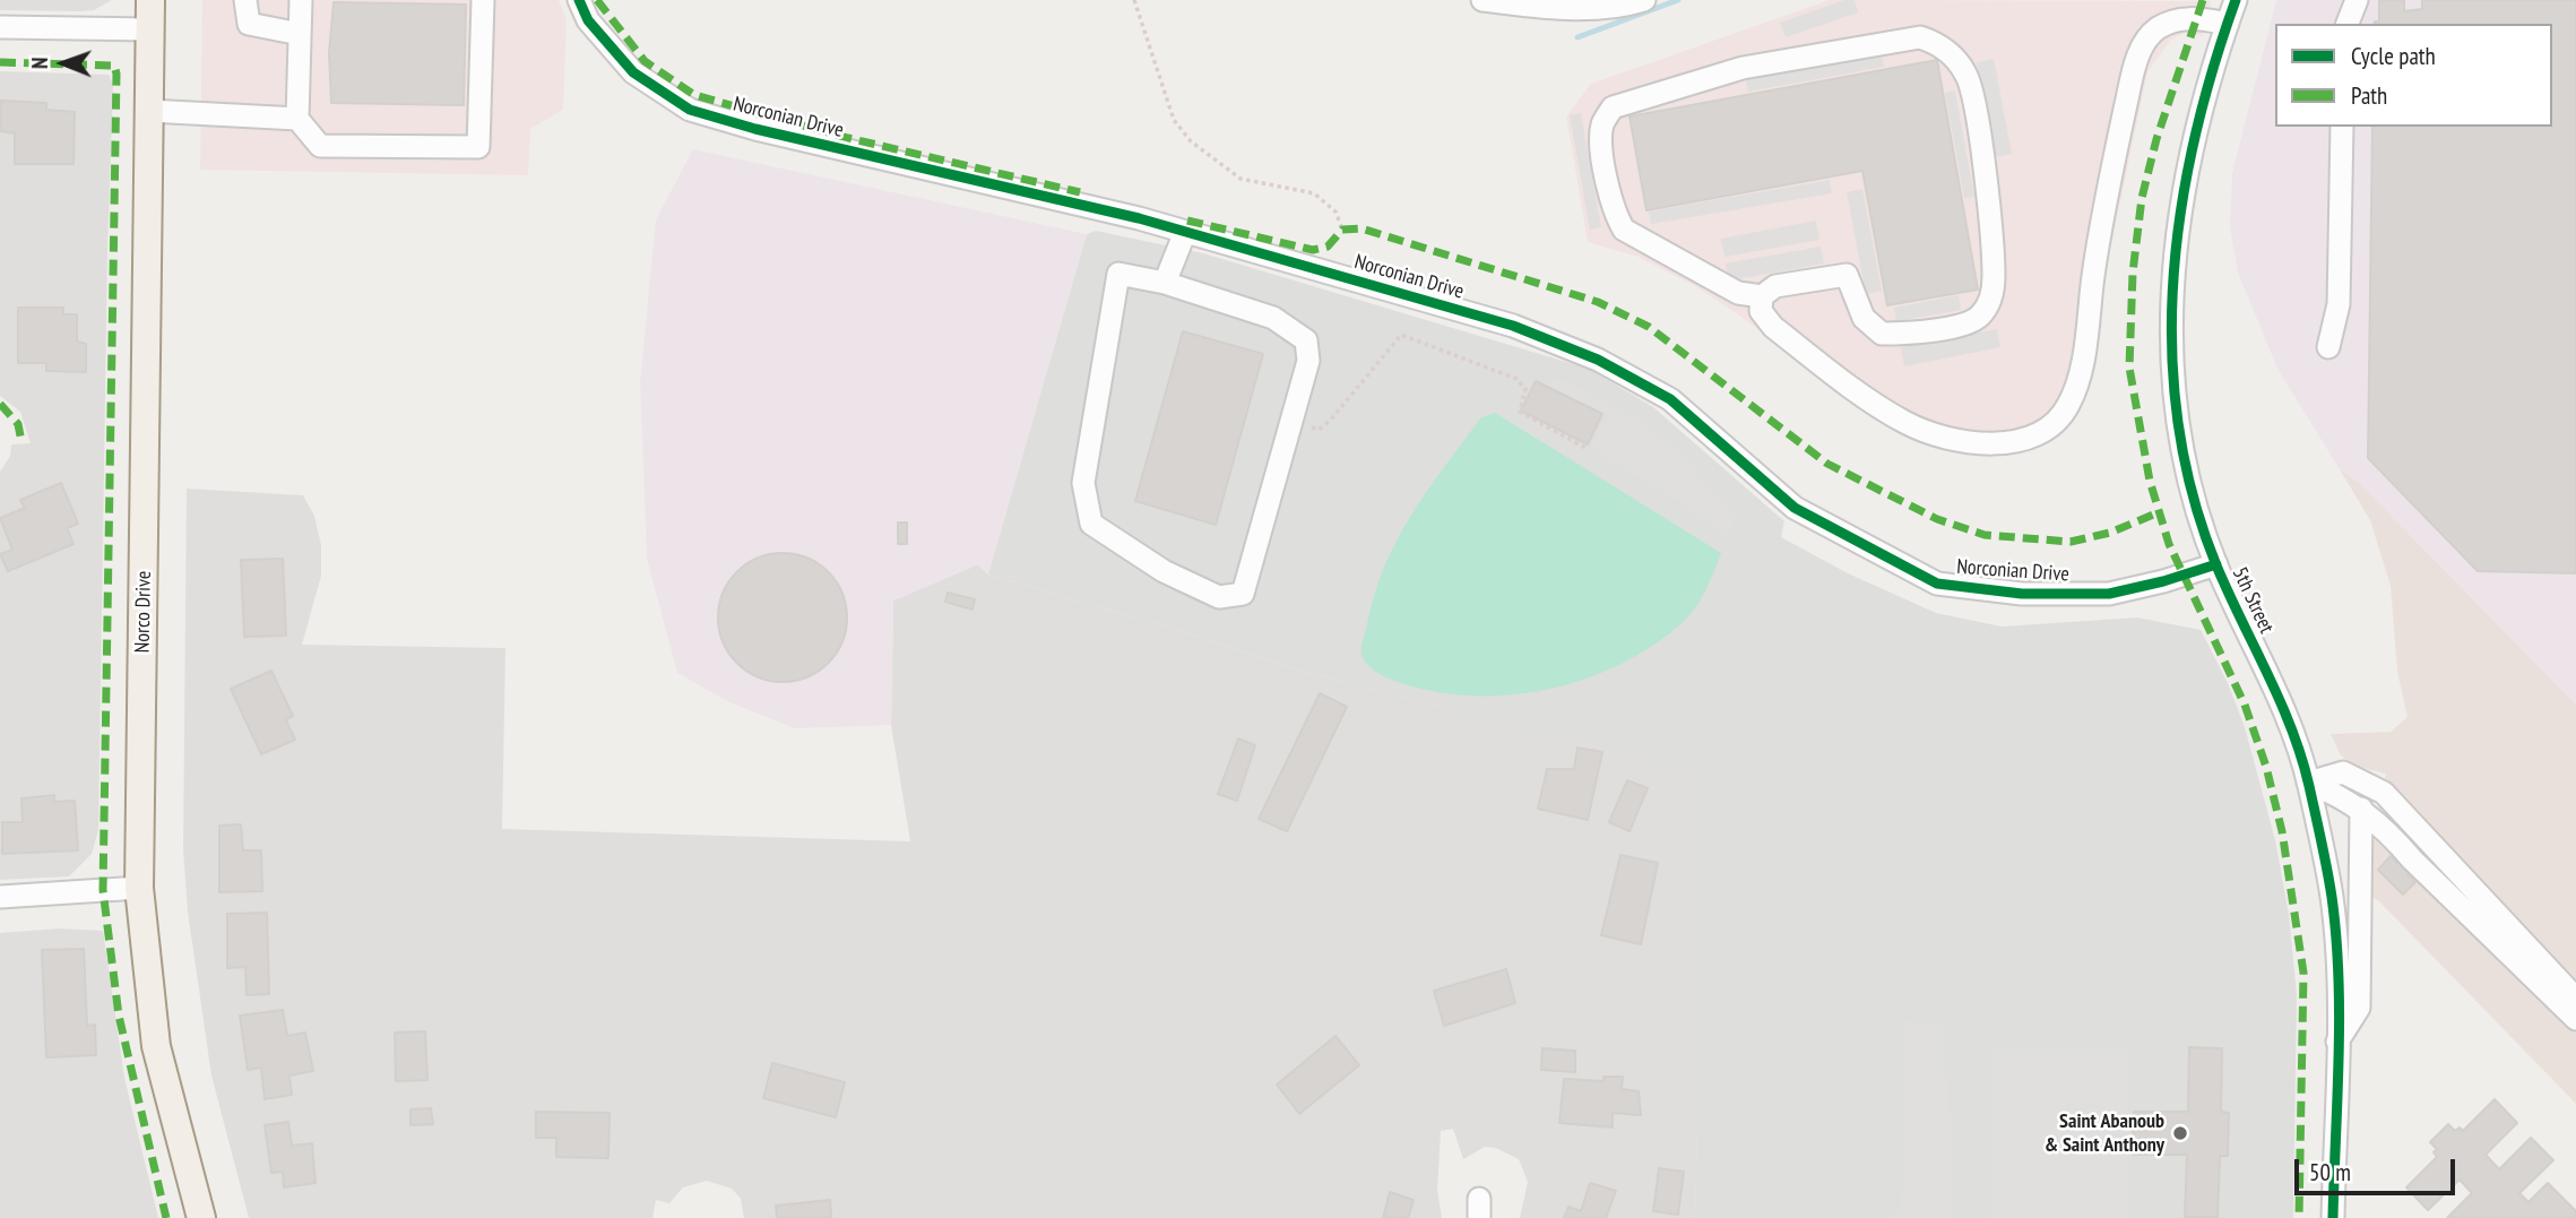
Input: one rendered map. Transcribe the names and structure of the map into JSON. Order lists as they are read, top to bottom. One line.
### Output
{"streets":{"main road":["Norco Drive"],"street":["Norconian Drive","5th Street"]},"crossings":[["Norconian Drive","5th Street"]],"places":["Saint Abanoub & Saint Anthony"],"legend":["Cycle path","Path"],"scale_bar":"50 m","north":"left"}
